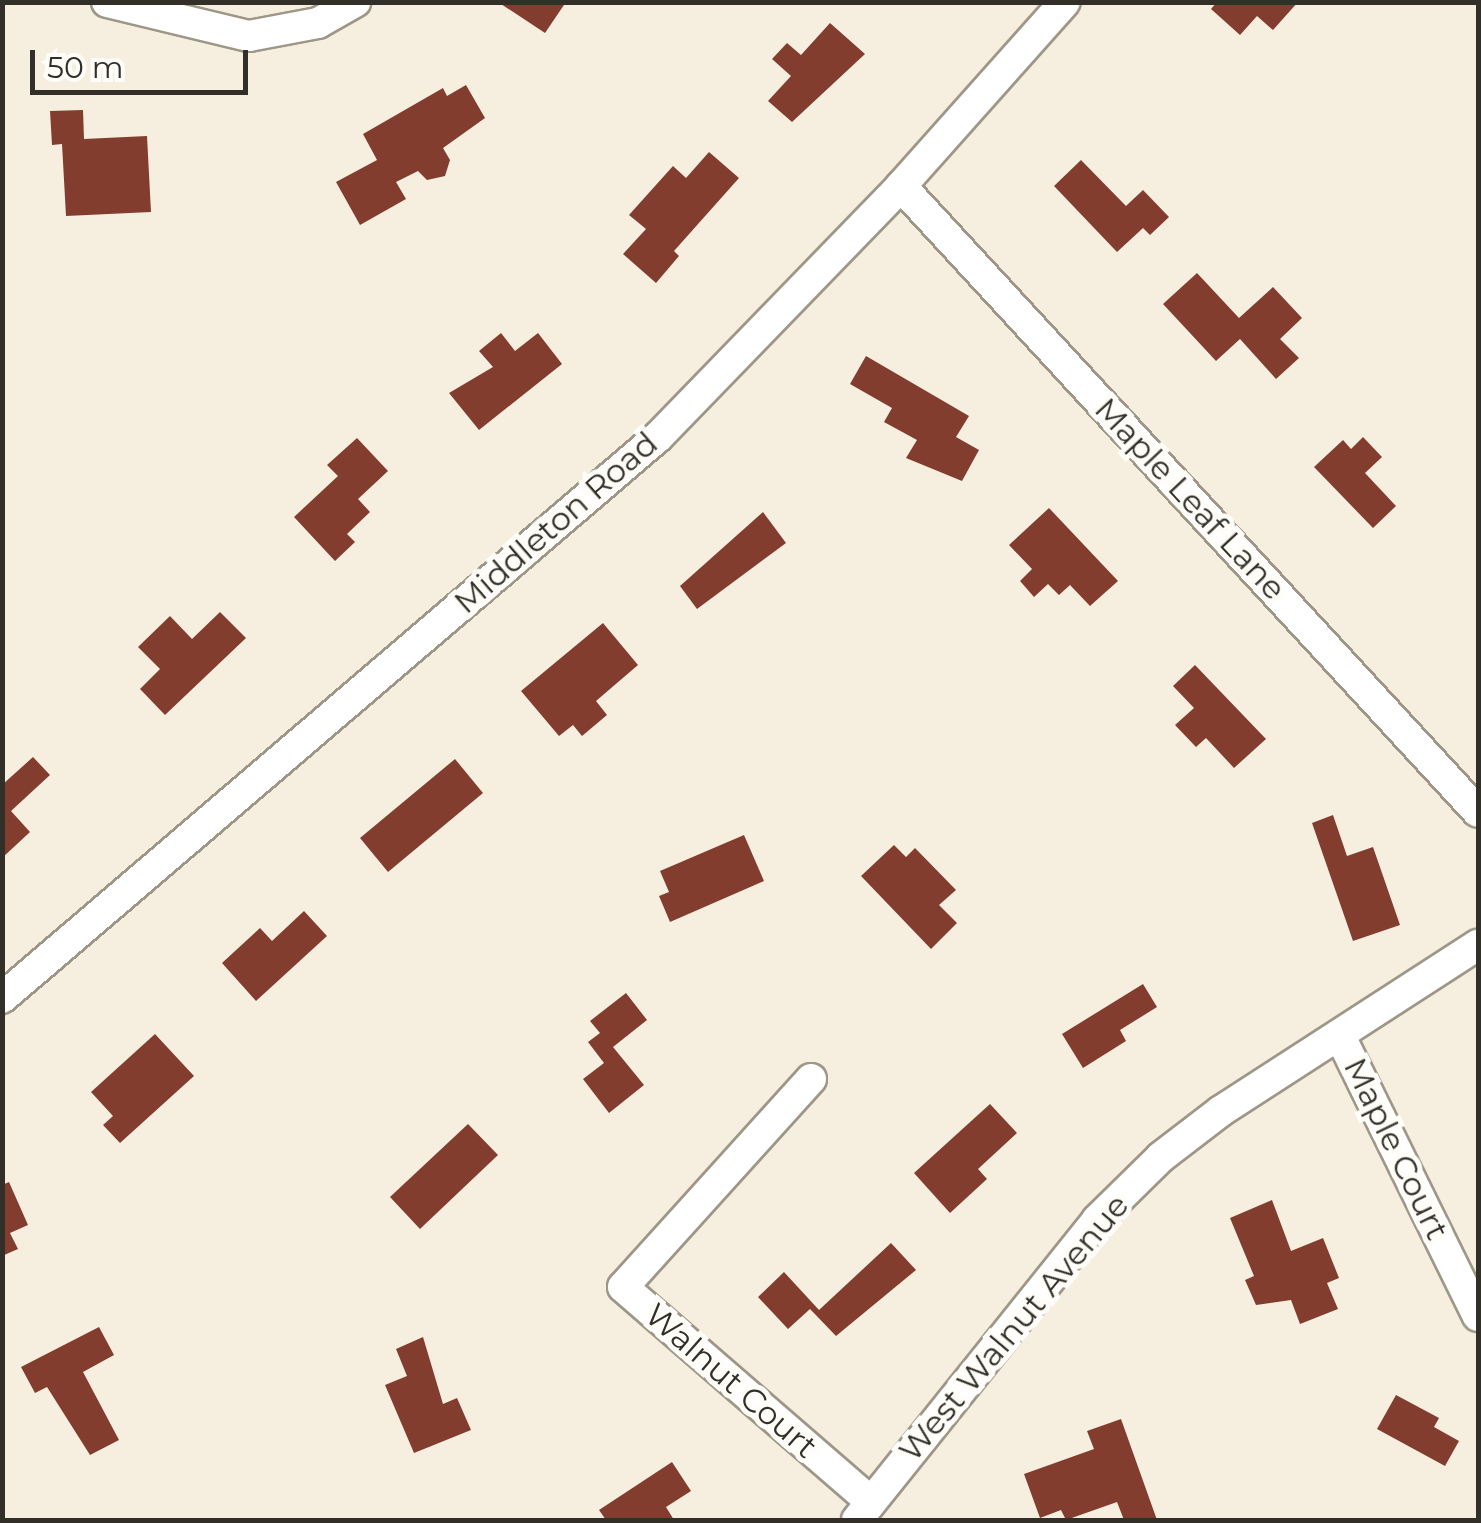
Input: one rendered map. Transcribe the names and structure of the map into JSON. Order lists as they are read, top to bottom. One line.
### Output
{"streets":{"street":["Maple Leaf Lane","Middleton Road","Maple Court","West Walnut Avenue","Walnut Court"]},"crossings":[["Maple Leaf Lane","Middleton Road"],["Maple Court","West Walnut Avenue"],["West Walnut Avenue","Walnut Court"]],"scale_bar":"50 m"}
